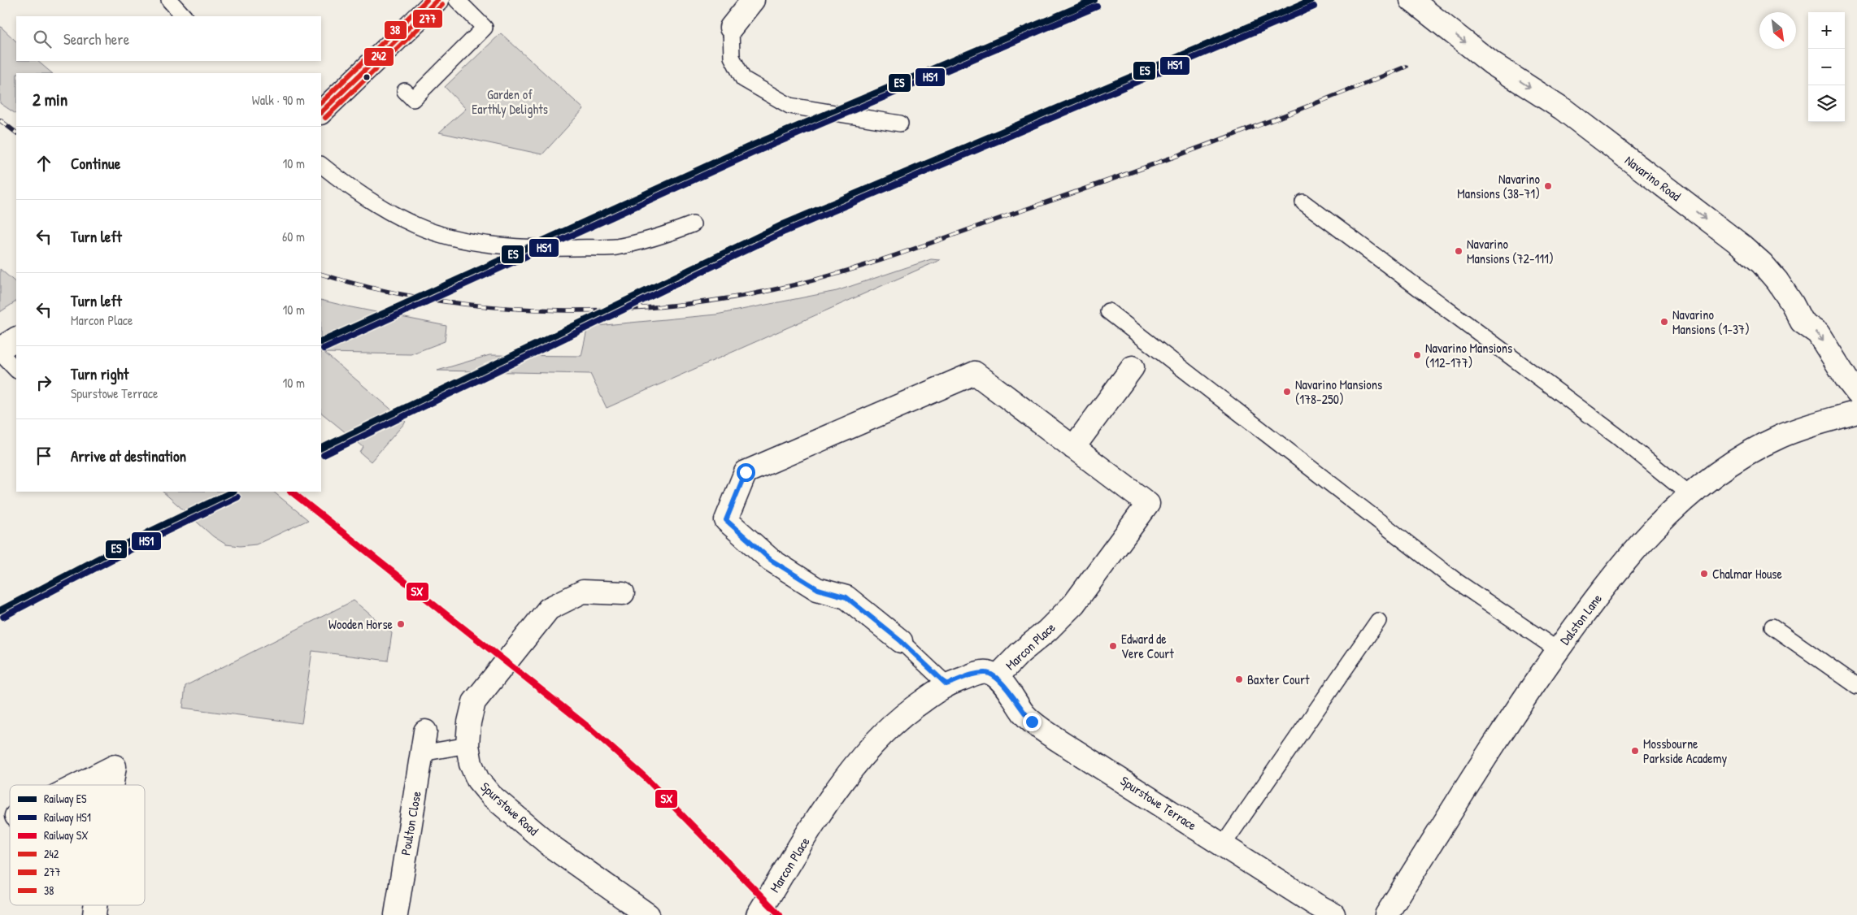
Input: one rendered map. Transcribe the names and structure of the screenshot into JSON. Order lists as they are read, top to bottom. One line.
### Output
{"streets":{"street":["Navarino Road","Dalston Lane","Marcon Place","Spurstowe Terrace","Spurstowe Road","Poulton Close"]},"crossings":[["Marcon Place","Spurstowe Terrace"]],"one_way":["Navarino Road"],"parks":["Garden of Earthly Delights"],"places":["Navarino Mansions (38-71)","Navarino Mansions (72-111)","Navarino Mansions (1-37)","Navarino Mansions (112-177)","Navarino Mansions (178-250)","Chalmar House","Wooden Horse","Edward de Vere Court","Baxter Court","Mossbourne Parkside Academy"],"lines":["rail line ES","transit line 242","transit line 38","transit line 277","rail line HS1","rail line SX"],"legend":["Railway ES","Railway HS1","Railway SX","242","277","38"],"north":"bottom right","page":{"map_buttons":["+","−"],"search":"Search here","heading":["2 min","Walk · 90 m"],"list":[["Continue","10 m"],["Turn left","60 m"],["Turn left","Marcon Place","10 m"],["Turn right","Spurstowe Terrace","10 m"],"Arrive at destination"]}}
